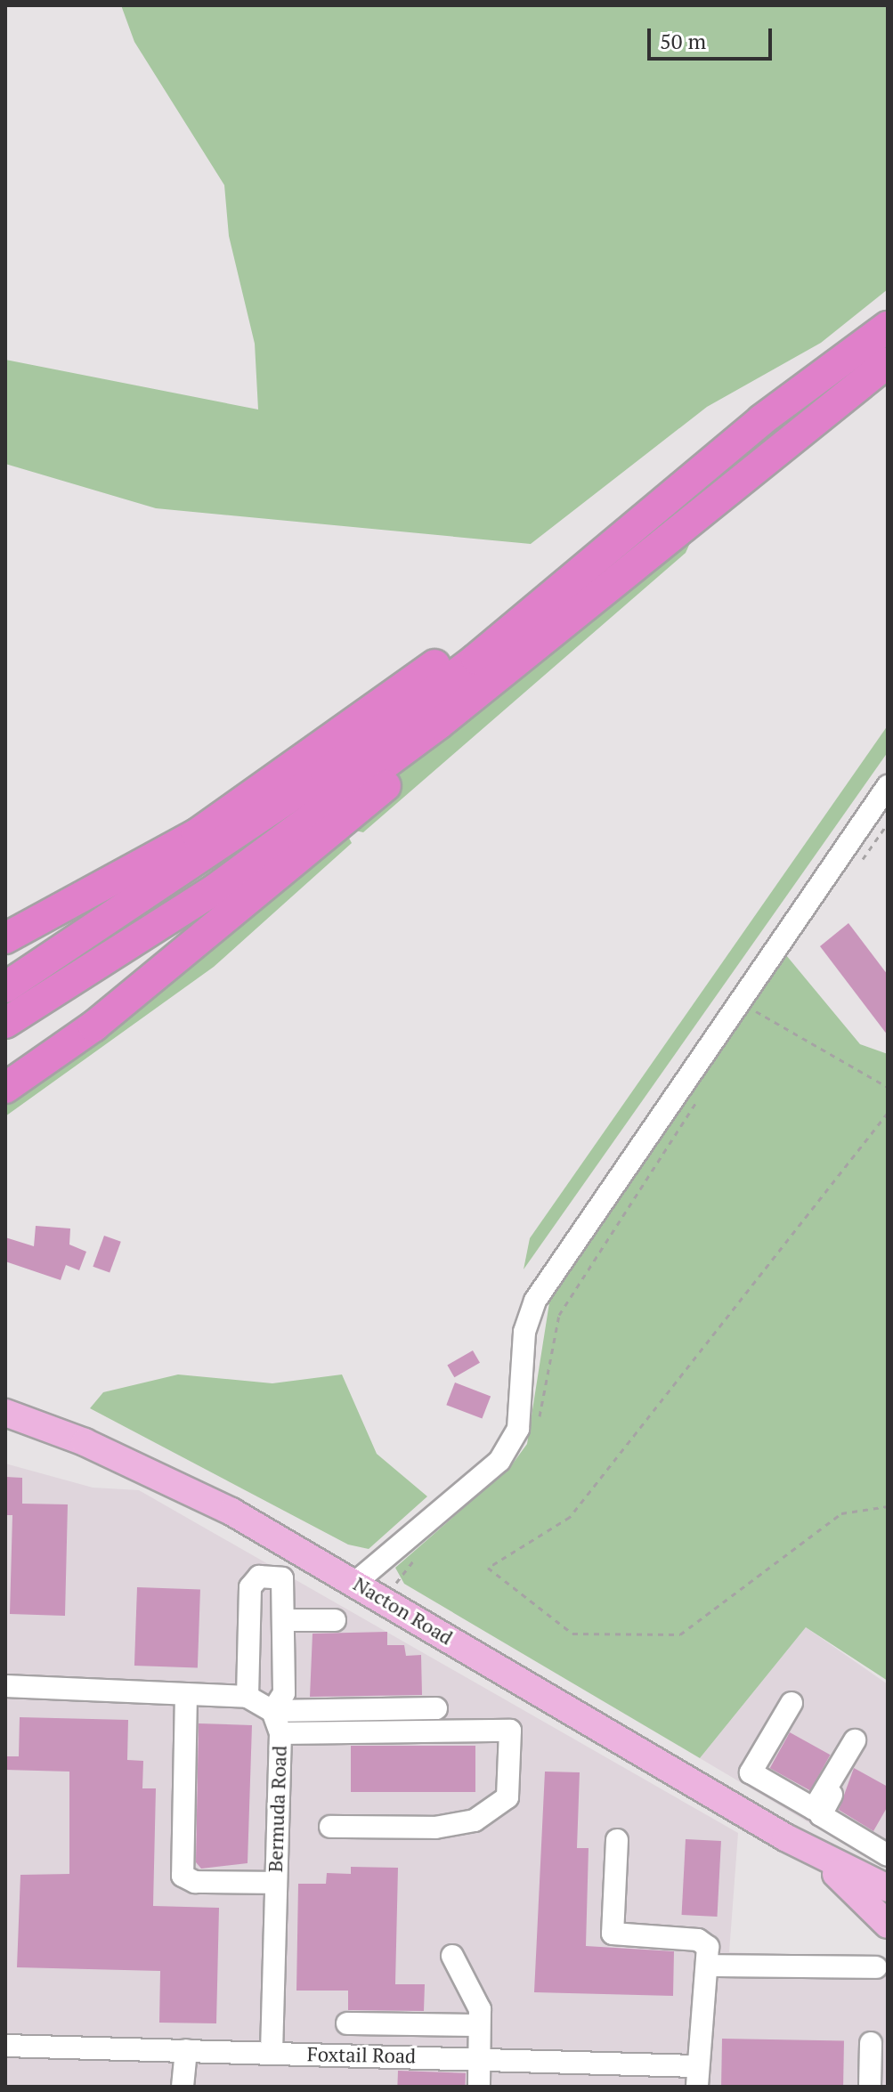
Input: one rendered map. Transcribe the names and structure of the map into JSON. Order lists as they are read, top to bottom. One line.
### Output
{"streets":{"main road":["Nacton Road"],"street":["Bermuda Road","Foxtail Road"]},"crossings":[["Bermuda Road","Foxtail Road"]],"scale_bar":"50 m"}
